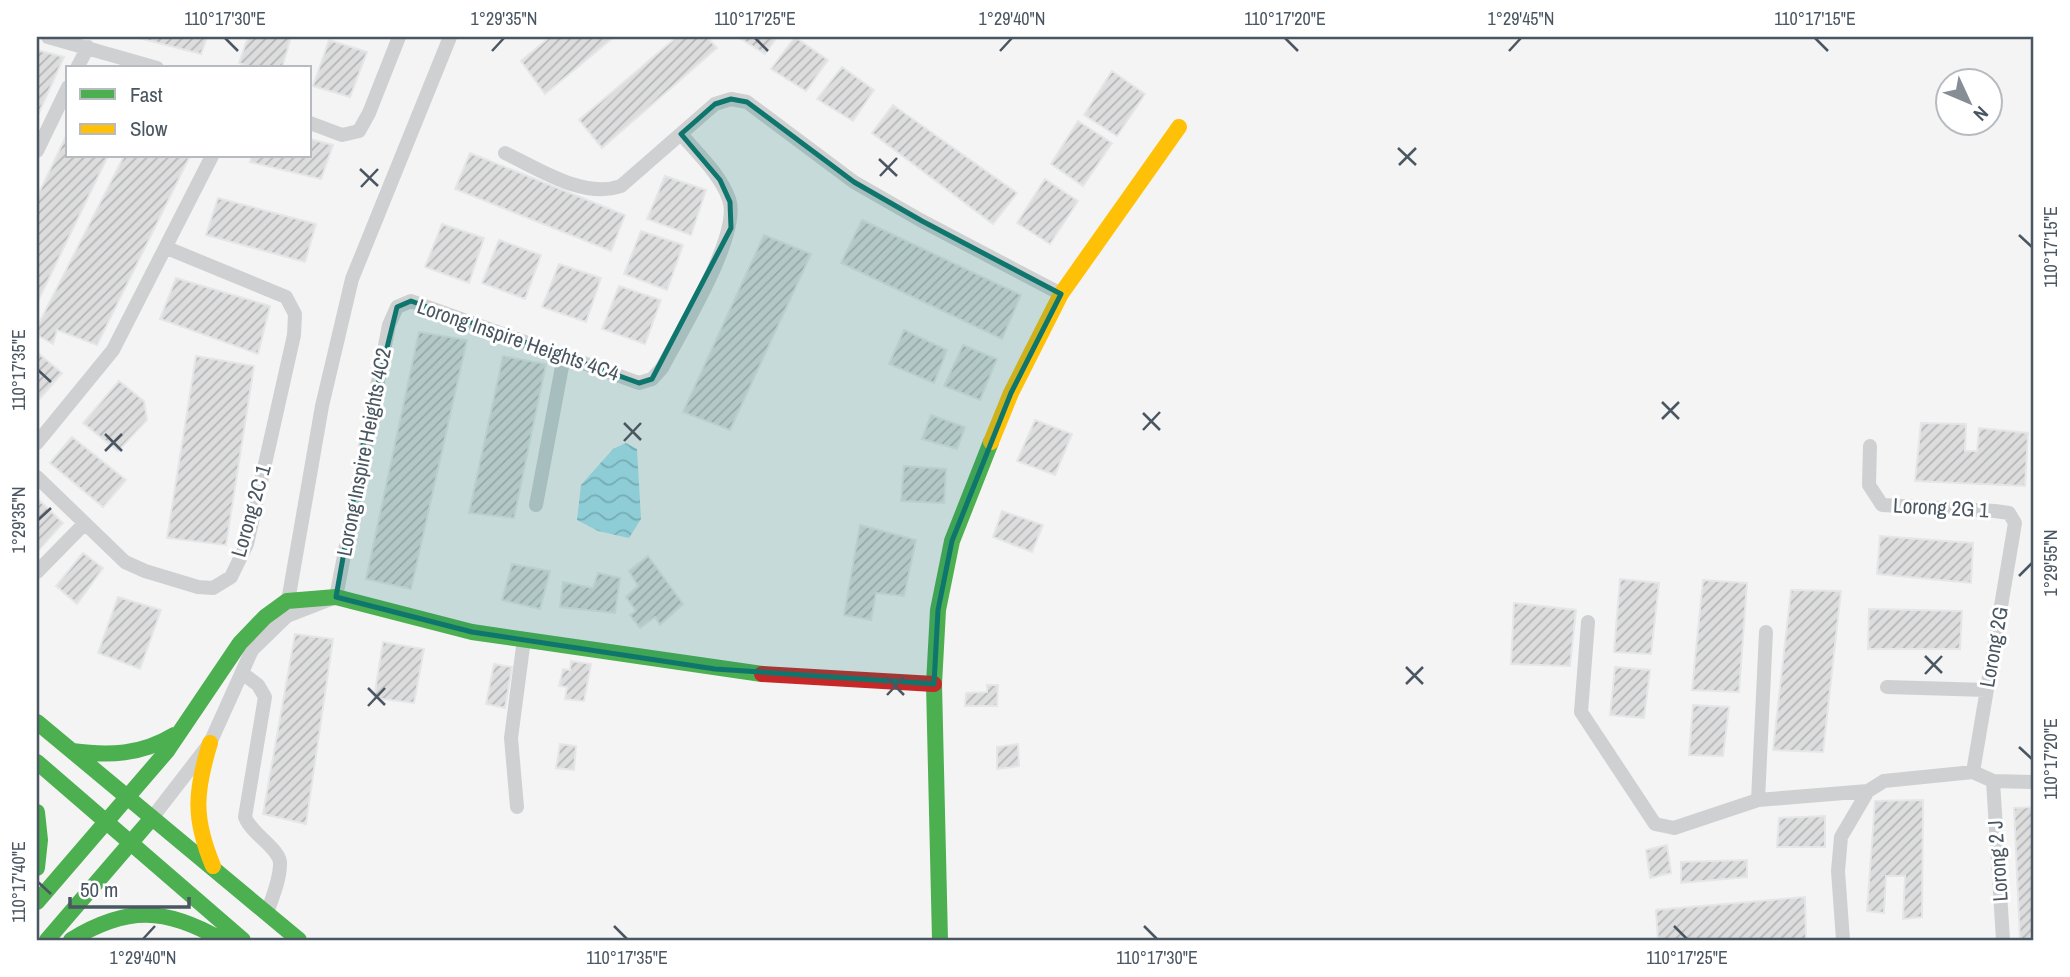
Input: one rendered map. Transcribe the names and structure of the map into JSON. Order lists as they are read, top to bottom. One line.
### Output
{"streets":{"street":["Lorong Inspire Heights 4C4","Lorong Inspire Heights 4C2","Lorong 2G 1","Lorong 2C 1","Lorong 2G","Lorong 2 J"]},"crossings":[["Lorong Inspire Heights 4C4","Lorong Inspire Heights 4C2"],["Lorong 2G 1","Lorong 2G"]],"legend":["Fast","Slow"],"scale_bar":"50 m","north":"bottom right","coordinates":["110°17'30\"E","1°29'35\"N","110°17'25\"E","1°29'40\"N","110°17'20\"E","1°29'45\"N","110°17'15\"E","110°17'35\"E","1°29'55\"N","110°17'40\"E"]}
